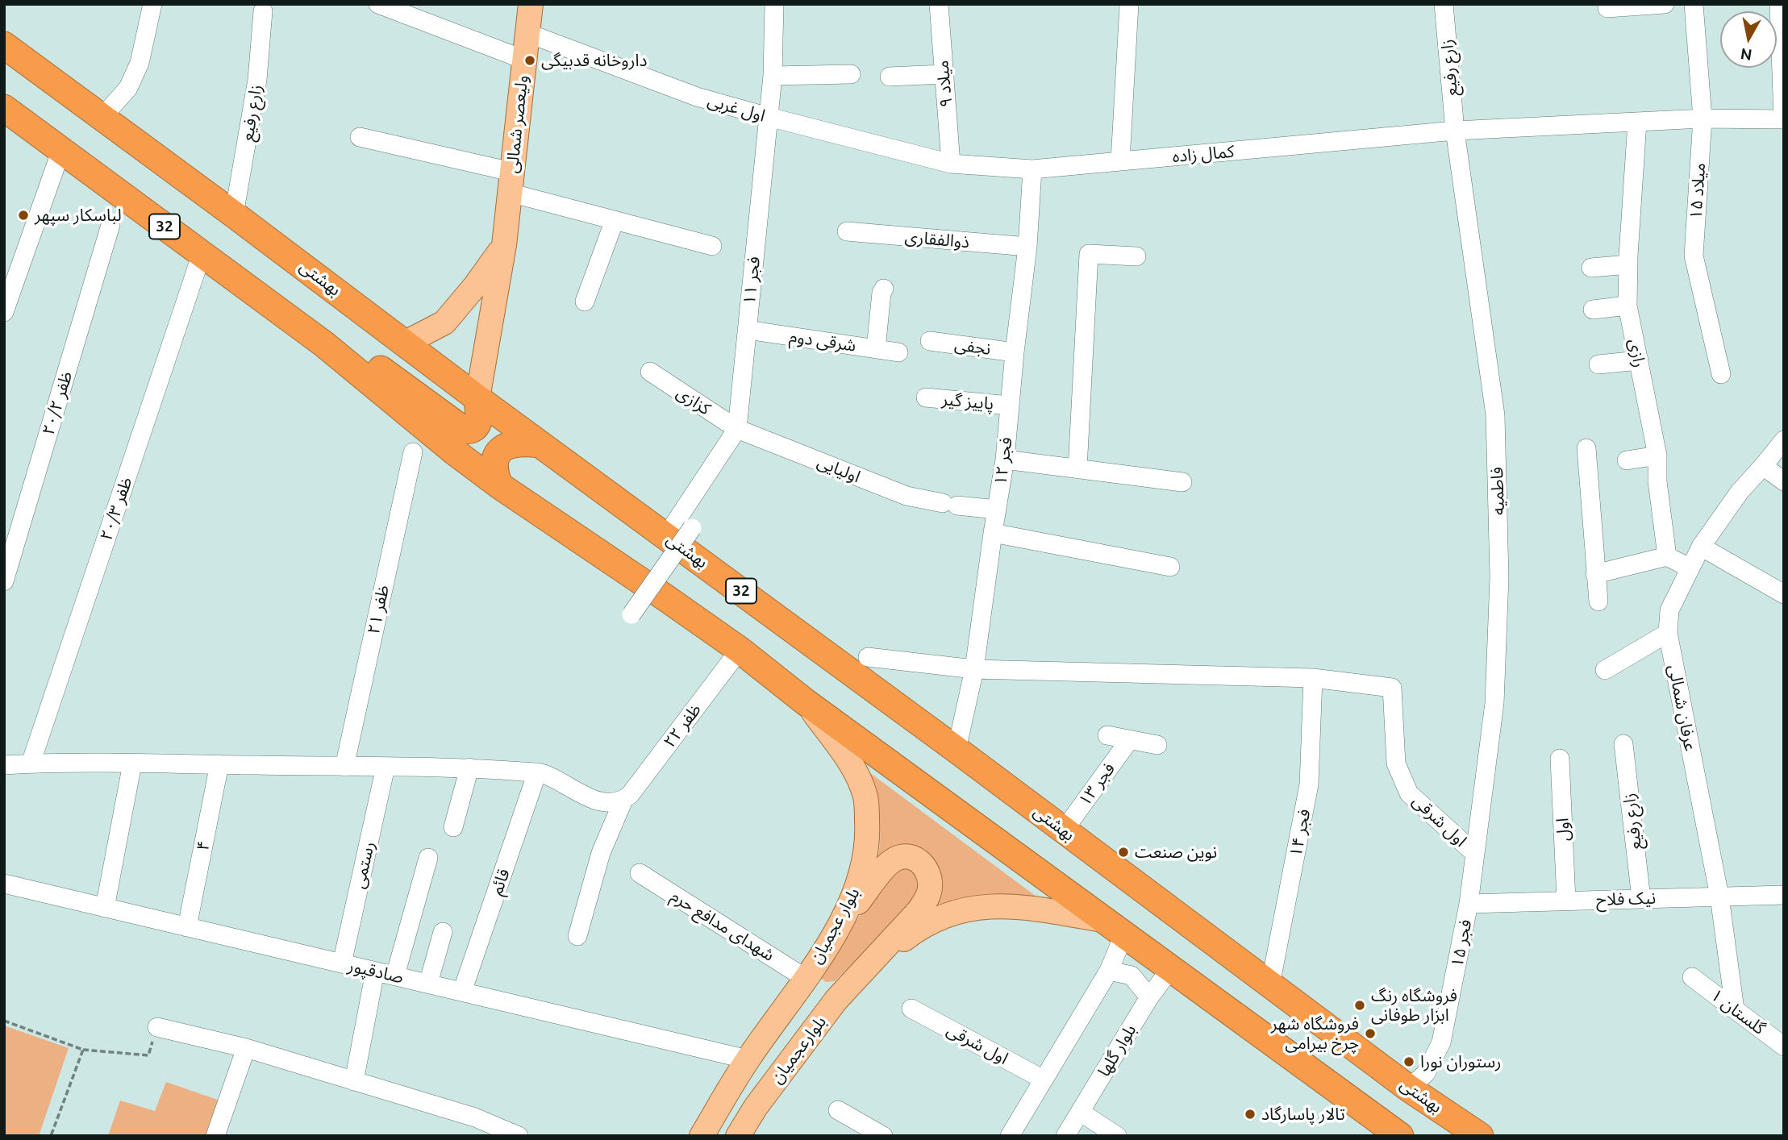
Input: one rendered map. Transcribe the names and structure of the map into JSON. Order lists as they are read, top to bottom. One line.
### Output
{"streets":{"highway":["32","بهشتی"],"main road":["ولیعصر شمالی","بلوار عجمیان","بلوارعجمیان"],"street":["زارع رفیع","میلاد ۹","اول غربی","کمال زاده","میلاد ۱۵","ذوالفقاری","فجر ۱۱","شرقی دوم","نجفی","رازی","کزازی","پاییز گیر","ظفر ۲۰/۲","فجر ۱۲","اولیایی","فاطمیه","ظفر ۲۰/۳","ظفر ۲۱","عرفان شمالی","ظفر ۲۲","فجر ۱۳","اول شرقی","اول","فجر ۱۴","۴","رستمی","قائم","نیک فلاح","شهدای مدافع حرم","فجر ۱۵","صادقپور","گلستان ۱","بلوار گلها"]},"crossings":[["زارع رفیع","کمال زاده"],["زارع رفیع","بهشتی"],["زارع رفیع","فاطمیه"],["زارع رفیع","نیک فلاح"],["میلاد ۹","اول غربی"],["میلاد ۹","کمال زاده"],["اول غربی","ولیعصر شمالی"],["اول غربی","کمال زاده"],["اول غربی","فجر ۱۱"],["ولیعصر شمالی","بهشتی"],["کمال زاده","میلاد ۱۵"],["کمال زاده","رازی"],["کمال زاده","فجر ۱۲"],["کمال زاده","فاطمیه"],["32","ظفر ۲۰/۳"],["32","ظفر ۲۲"],["32","بلوار عجمیان"],["32","بلوار گلها"],["ذوالفقاری","فجر ۱۲"],["بهشتی","فجر ۱۱"],["بهشتی","فجر ۱۲"],["بهشتی","فجر ۱۳"],["بهشتی","فجر ۱۴"],["بهشتی","فجر ۱۵"],["فجر ۱۱","شرقی دوم"],["فجر ۱۱","کزازی"],["فجر ۱۱","اولیایی"],["نجفی","فجر ۱۲"],["کزازی","اولیایی"],["پاییز گیر","فجر ۱۲"],["فجر ۱۲","اولیایی"],["فاطمیه","اول شرقی"],["فاطمیه","فجر ۱۵"],["عرفان شمالی","نیک فلاح"],["عرفان شمالی","گلستان ۱"],["اول شرقی","فجر ۱۴"],["اول شرقی","فجر ۱۵"],["اول","نیک فلاح"],["۴","صادقپور"],["رستمی","صادقپور"],["قائم","صادقپور"],["نیک فلاح","فجر ۱۵"],["شهدای مدافع حرم","بلوار عجمیان"],["بلوار عجمیان","صادقپور"]],"places":["داروخانه قدبیگی","لباسکار سپهر","نوین صنعت","فروشگاه رنگ ابزار طوفانی","فروشگاه شهر چرخ بیرامی","رستوران نورا","تالار پاسارگاد"],"north":"bottom"}
